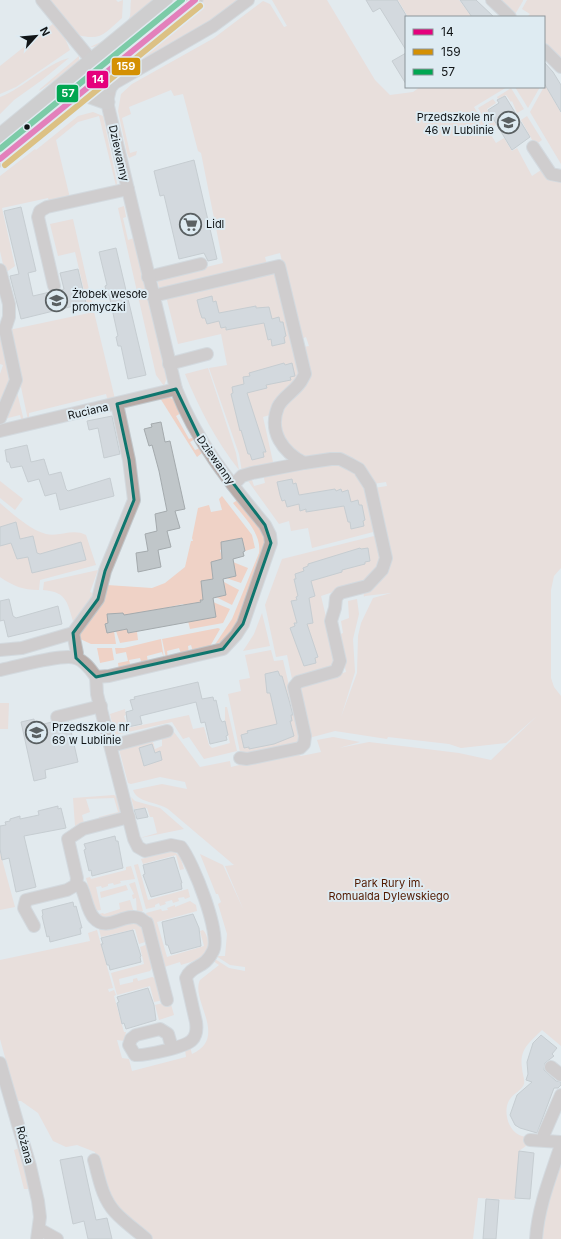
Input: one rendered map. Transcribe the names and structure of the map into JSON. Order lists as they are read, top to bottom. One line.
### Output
{"streets":{"street":["Dziewanny","Ruciana","Różana"]},"crossings":[["Dziewanny","Ruciana"]],"parks":["Park Rury im. Romualda Dylewskiego"],"places":{"school or university":["Przedszkole nr 46 w Lublinie","Żłobek wesołe promyczki","Przedszkole nr 69 w Lublinie"],"supermarket":["Lidl"]},"lines":["transit line 14","transit line 57","transit line 159"],"legend":["14","159","57"],"north":"top right"}
